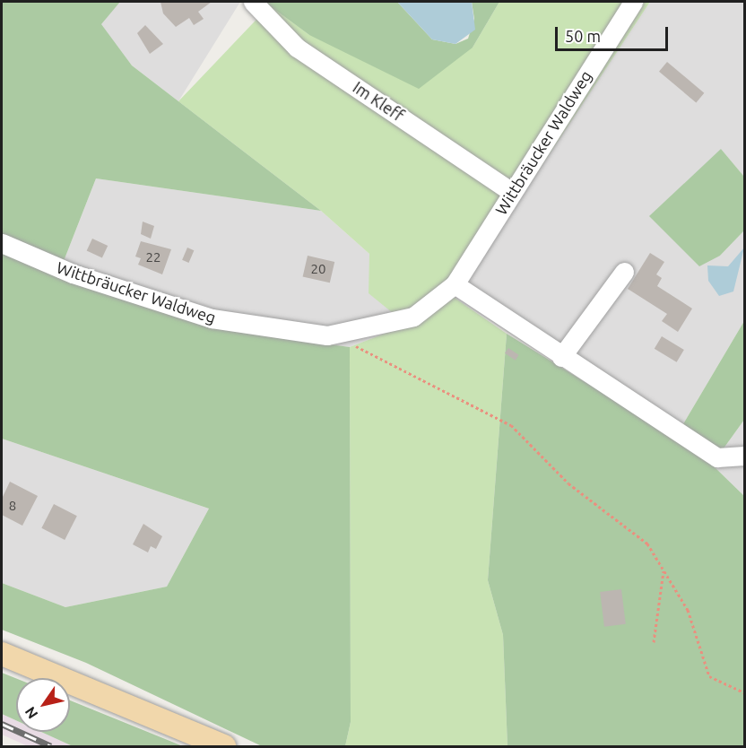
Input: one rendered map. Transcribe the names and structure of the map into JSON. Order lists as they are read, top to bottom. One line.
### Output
{"streets":{"street":["Im Kleff","Wittbräucker Waldweg"]},"crossings":[["Im Kleff","Wittbräucker Waldweg"]],"house_numbers":["22","20","8"],"scale_bar":"50 m","north":"bottom left"}
